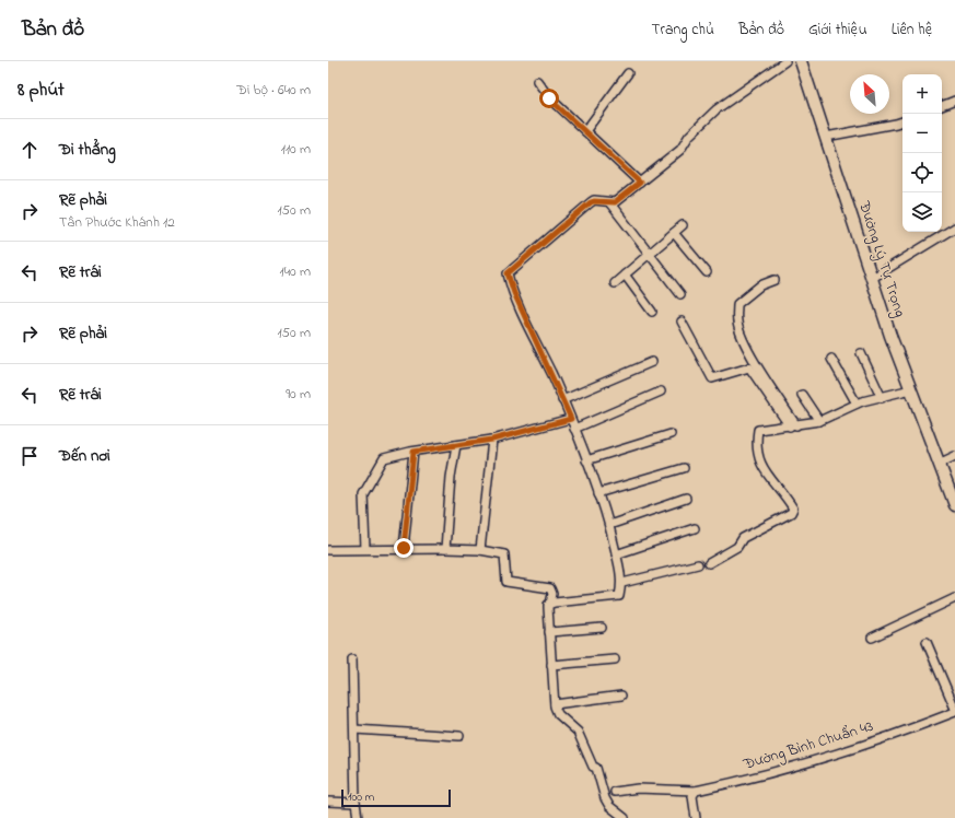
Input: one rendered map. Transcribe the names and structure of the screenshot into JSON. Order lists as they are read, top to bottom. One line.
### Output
{"streets":{"main road":["Đường Lý Tự Trọng"],"street":["Đường Bình Chuẩn 43"]},"scale_bar":"100 m","north":"top left","page":{"header":"Bản đồ","nav":["Trang chủ","Bản đồ","Giới thiệu","Liên hệ"],"heading":["8 phút","Đi bộ · 640 m"],"map_buttons":["+","−"],"list":[["Đi thẳng","110 m"],["Rẽ phải","Tân Phước Khánh 12","150 m"],["Rẽ trái","140 m"],["Rẽ phải","150 m"],["Rẽ trái","90 m"],"Đến nơi"],"scale":"100 m"}}
